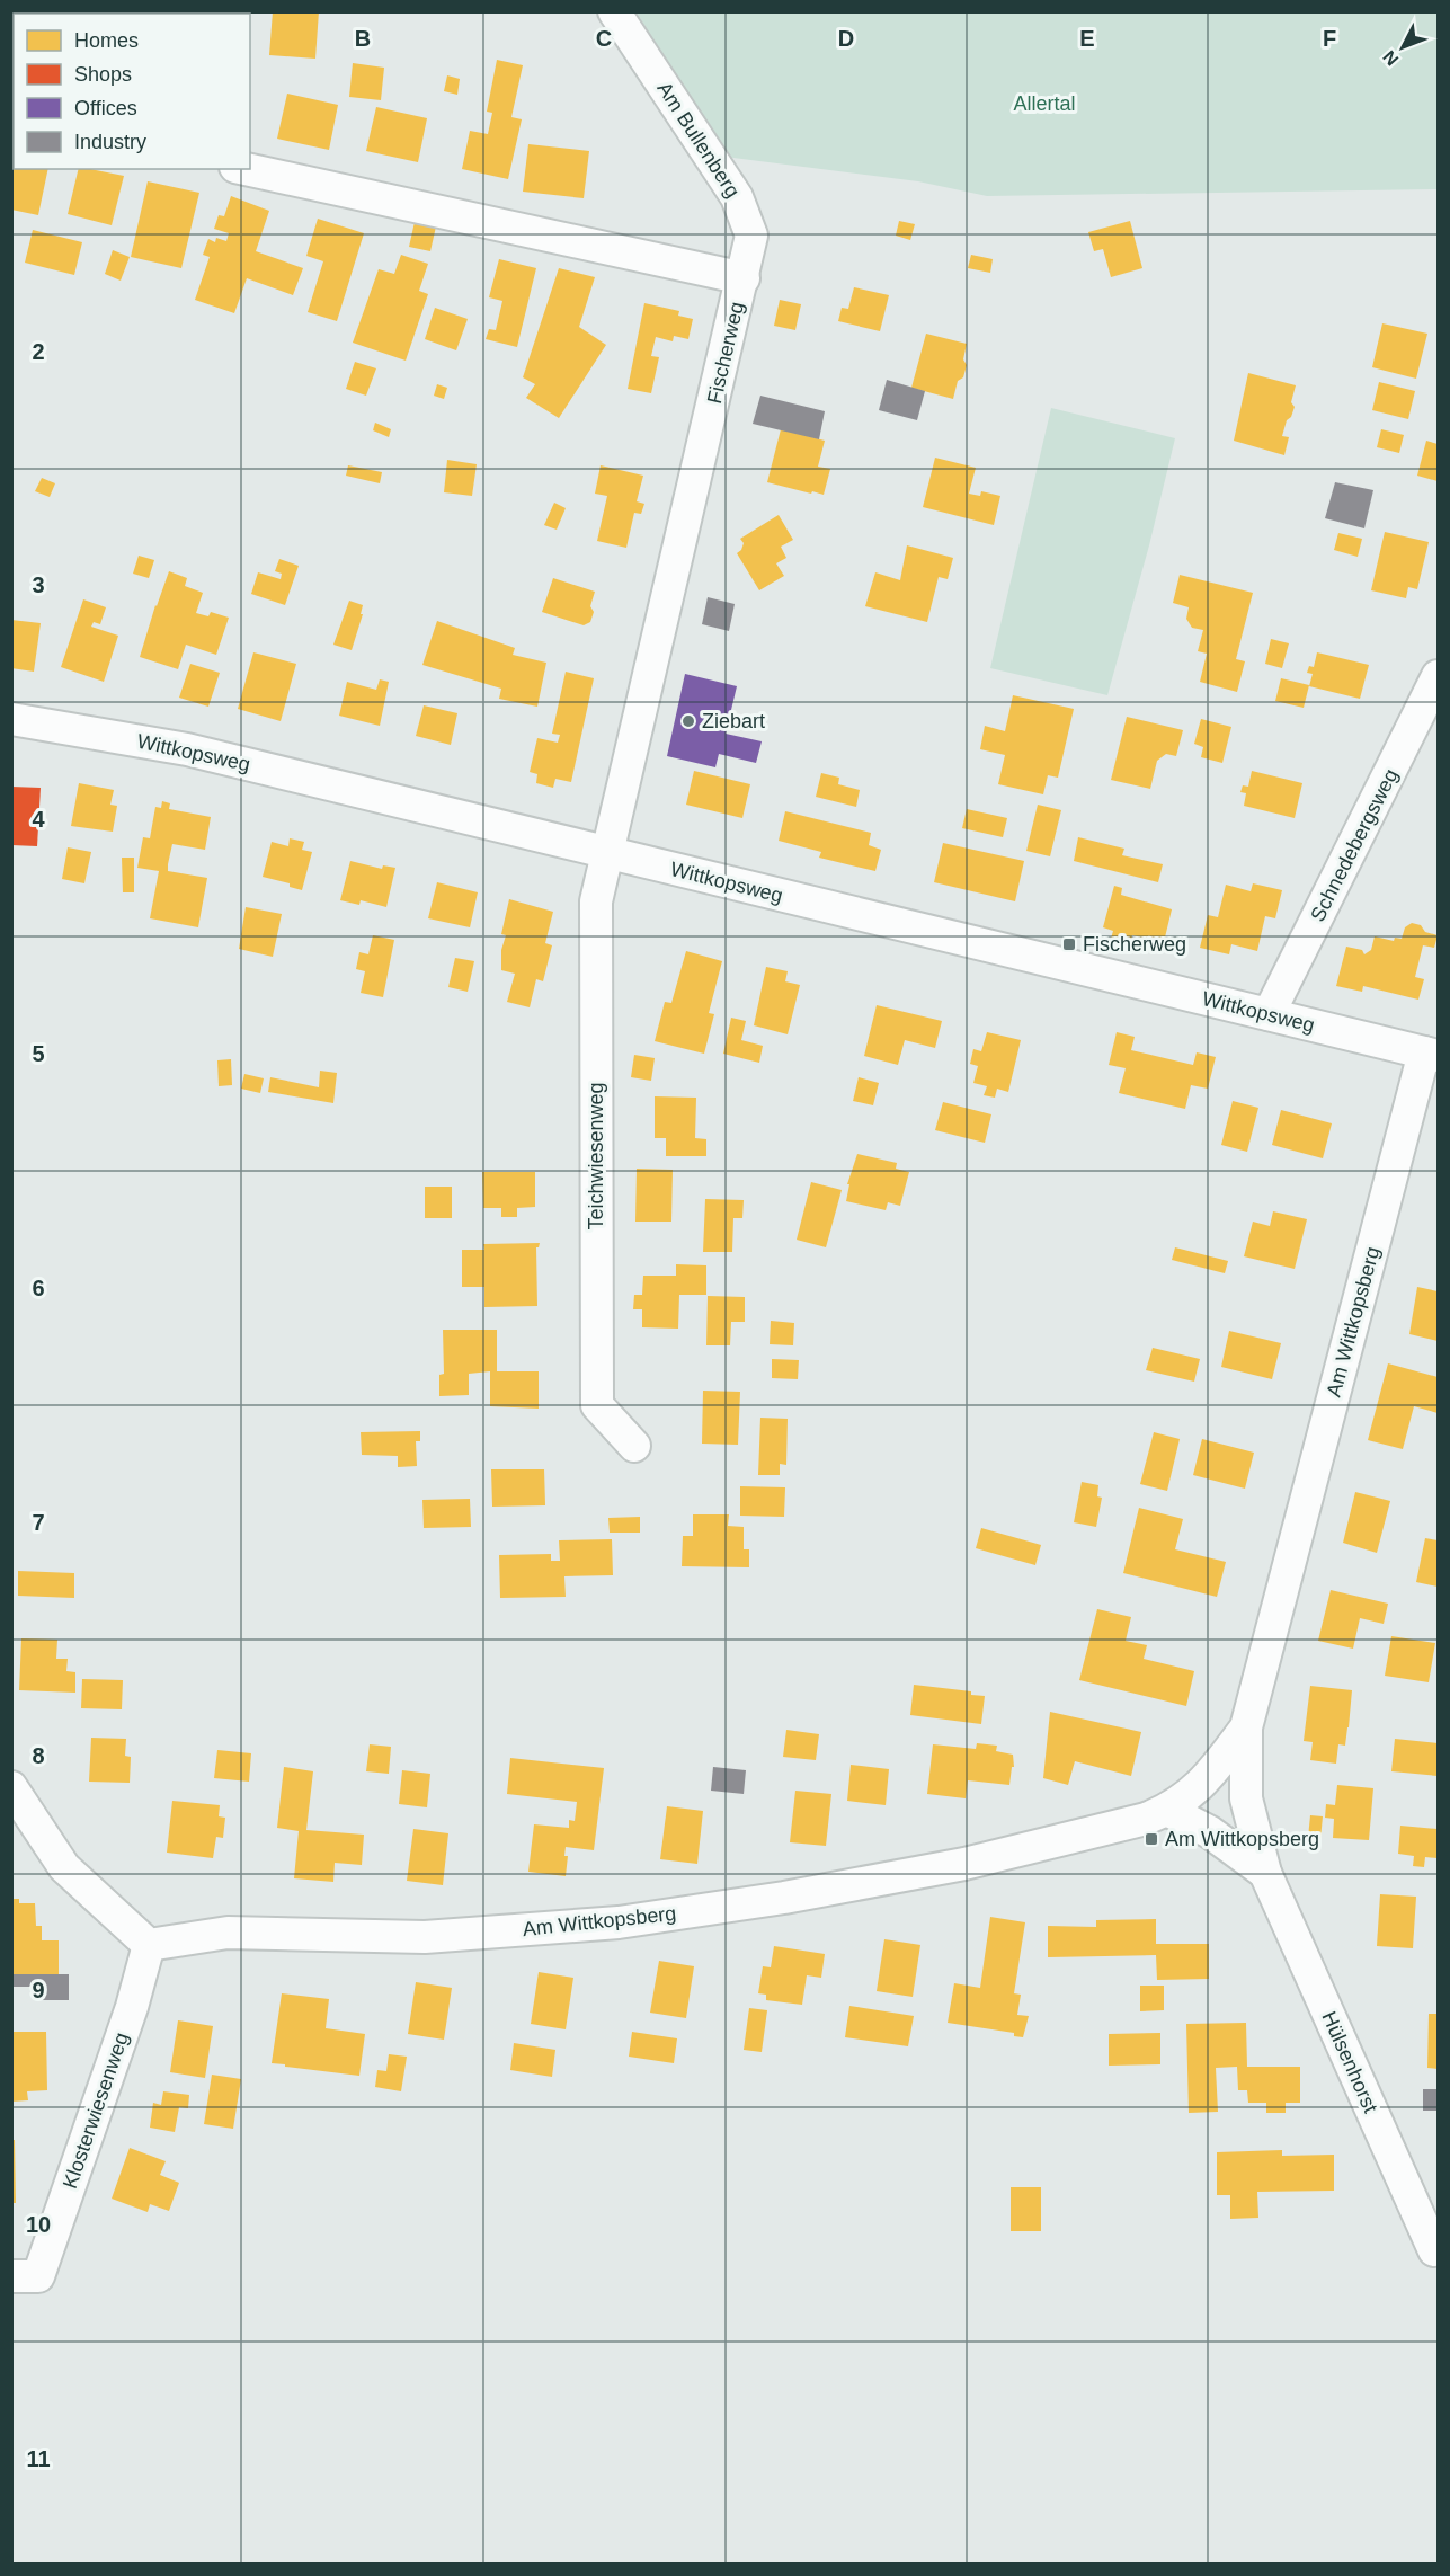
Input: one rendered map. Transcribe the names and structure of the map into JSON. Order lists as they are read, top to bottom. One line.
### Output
{"streets":{"street":["Am Bullenberg","Fischerweg","Wittkopsweg","Schnedebergsweg","Teichwiesenweg","Am Wittkopsberg","Hülsenhorst","Klosterwiesenweg"]},"crossings":[["Am Bullenberg","Fischerweg"],["Fischerweg","Wittkopsweg"],["Fischerweg","Teichwiesenweg"],["Wittkopsweg","Schnedebergsweg"],["Wittkopsweg","Teichwiesenweg"],["Wittkopsweg","Am Wittkopsberg"],["Am Wittkopsberg","Hülsenhorst"],["Am Wittkopsberg","Klosterwiesenweg"]],"parks":["Allertal"],"places":{"other":["Ziebart"],"transit":["Fischerweg","Am Wittkopsberg"]},"legend":["Homes","Shops","Offices","Industry"],"north":"bottom left","grid":{"columns":["B","C","D","E","F"],"rows":["2","3","4","5","6","7","8","9","10","11"]}}
